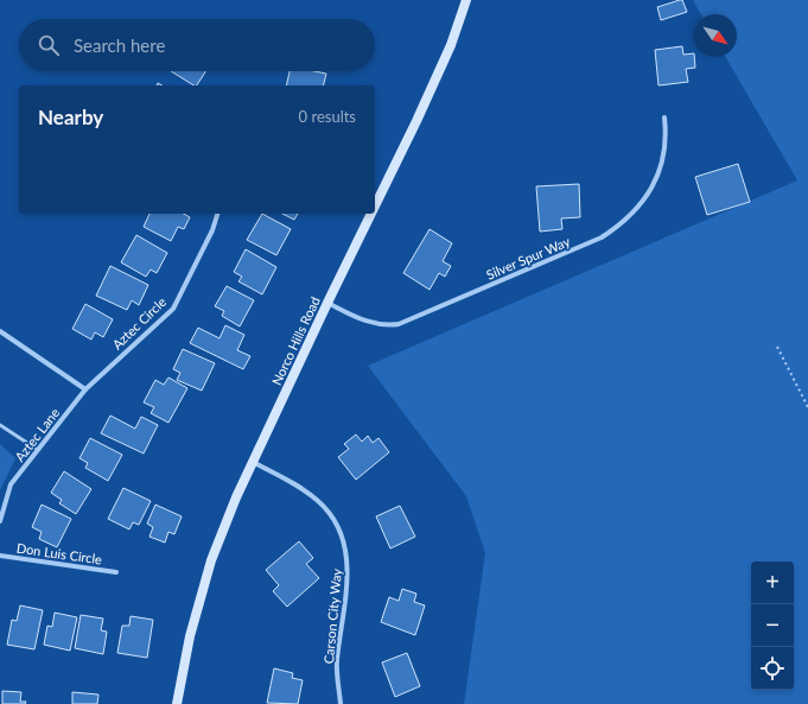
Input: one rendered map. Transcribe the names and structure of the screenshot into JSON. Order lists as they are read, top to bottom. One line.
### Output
{"streets":{"street":["Silver Spur Way","Aztec Circle","Norco Hills Road","Aztec Lane","Don Luis Circle","Carson City Way"]},"crossings":[["Silver Spur Way","Norco Hills Road"],["Aztec Circle","Aztec Lane"],["Norco Hills Road","Carson City Way"]],"north":"bottom right","page":{"search":"Search here","heading":["Nearby","0 results"],"map_buttons":["+","−"]}}
